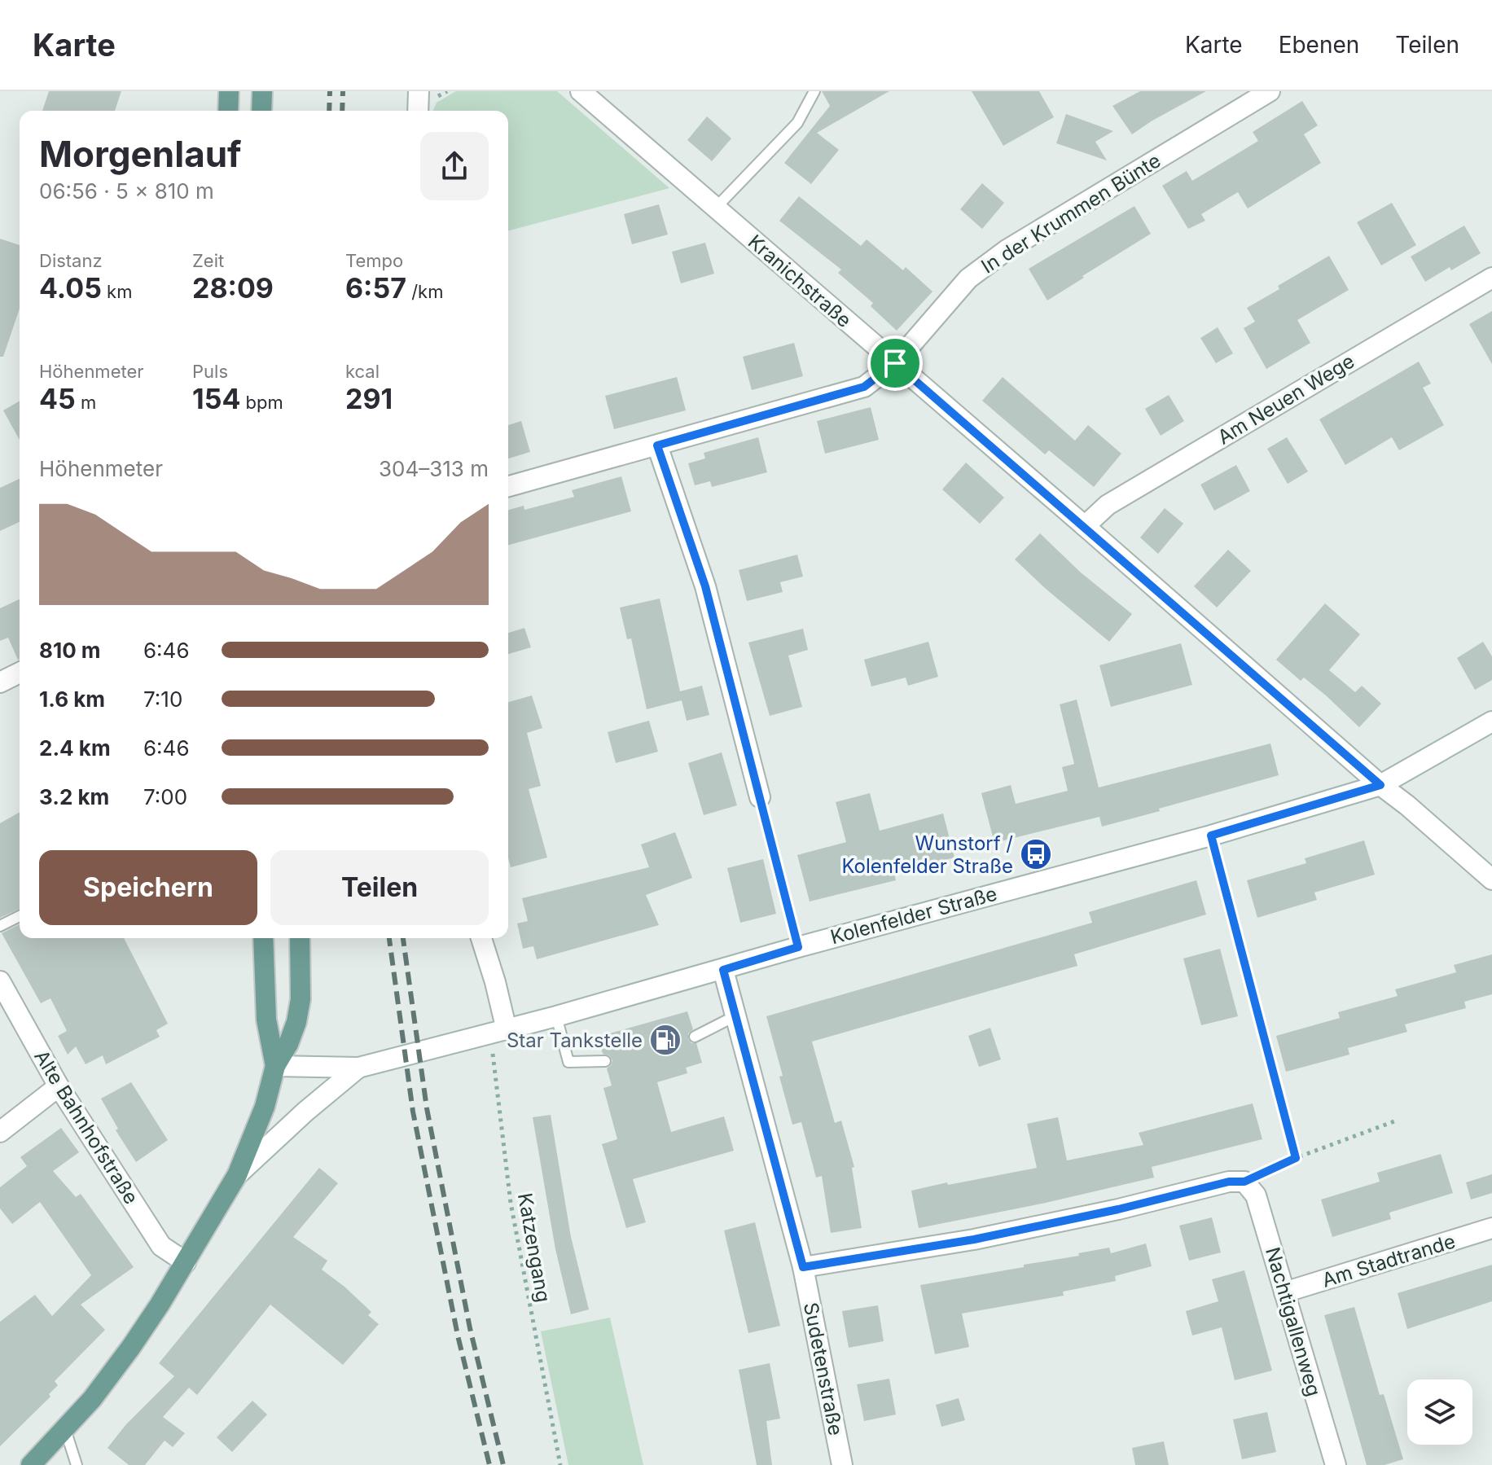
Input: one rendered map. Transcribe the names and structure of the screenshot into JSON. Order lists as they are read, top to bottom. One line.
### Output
{"streets":{"street":["In der Krummen Bünte","Kranichstraße","Am Neuen Wege","Kolenfelder Straße","Alte Bahnhofstraße","Am Stadtrande","Nachtigallenweg","Sudetenstraße"],"path":["Katzengang"]},"crossings":[["In der Krummen Bünte","Kranichstraße"],["Kranichstraße","Am Neuen Wege"],["Kranichstraße","Kolenfelder Straße"],["Kolenfelder Straße","Katzengang"],["Kolenfelder Straße","Sudetenstraße"],["Am Stadtrande","Nachtigallenweg"]],"places":{"bus stop":["Wunstorf / Kolenfelder Straße"],"fuel station":["Star Tankstelle"]},"page":{"header":"Karte","nav":["Karte","Ebenen","Teilen"],"heading":["Morgenlauf","06:56 · 5 × 810 m"],"stats":[["Distanz","4.05 km"],["Zeit","28:09"],["Tempo","6:57 /km"],["Höhenmeter","45 m"],["Puls","154 bpm"],["kcal","291"]],"chart":["Höhenmeter","304–313 m"],"list":[{"name":"810 m","note":"6:46"},{"name":"1.6 km","note":"7:10"},{"name":"2.4 km","note":"6:46"},{"name":"3.2 km","note":"7:00"}],"buttons":["Speichern","Teilen"]}}
